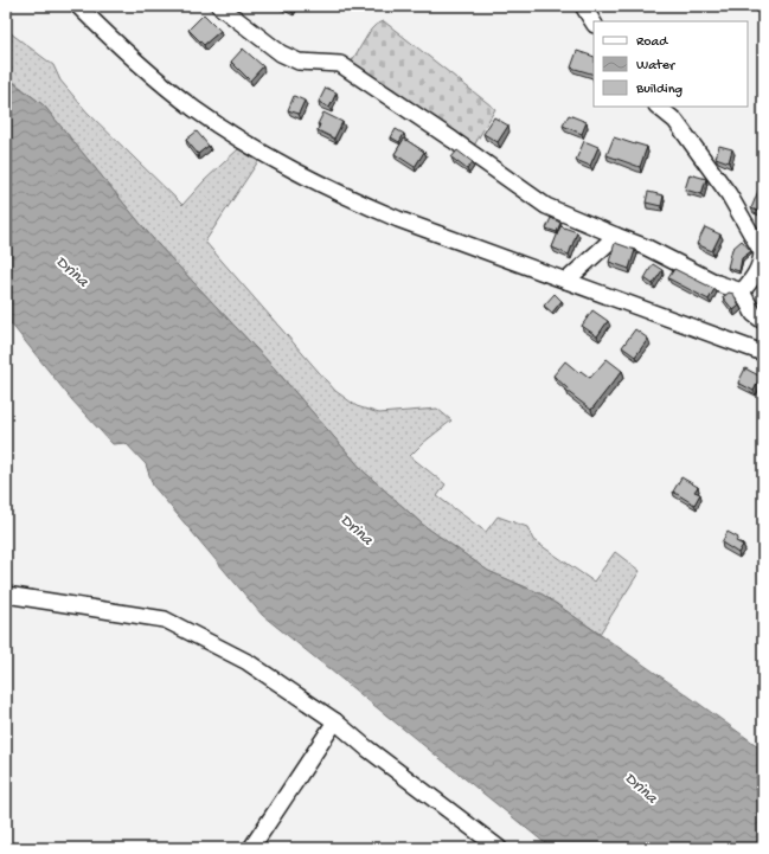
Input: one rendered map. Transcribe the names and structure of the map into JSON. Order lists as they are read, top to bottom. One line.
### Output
{"water":["Drina"],"legend":["Road","Water","Building"]}
